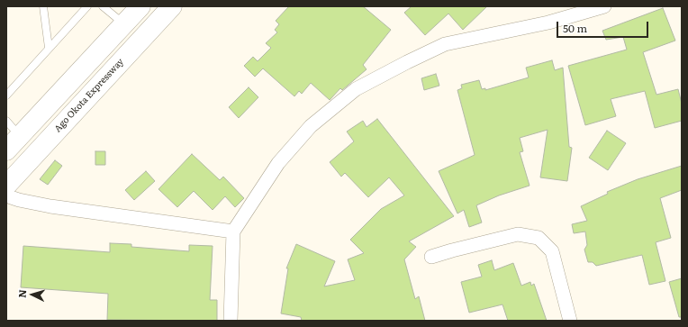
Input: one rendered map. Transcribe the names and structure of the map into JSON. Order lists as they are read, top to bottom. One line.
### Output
{"streets":{"main road":["Ago Okota Expressway"]},"scale_bar":"50 m","north":"left"}
